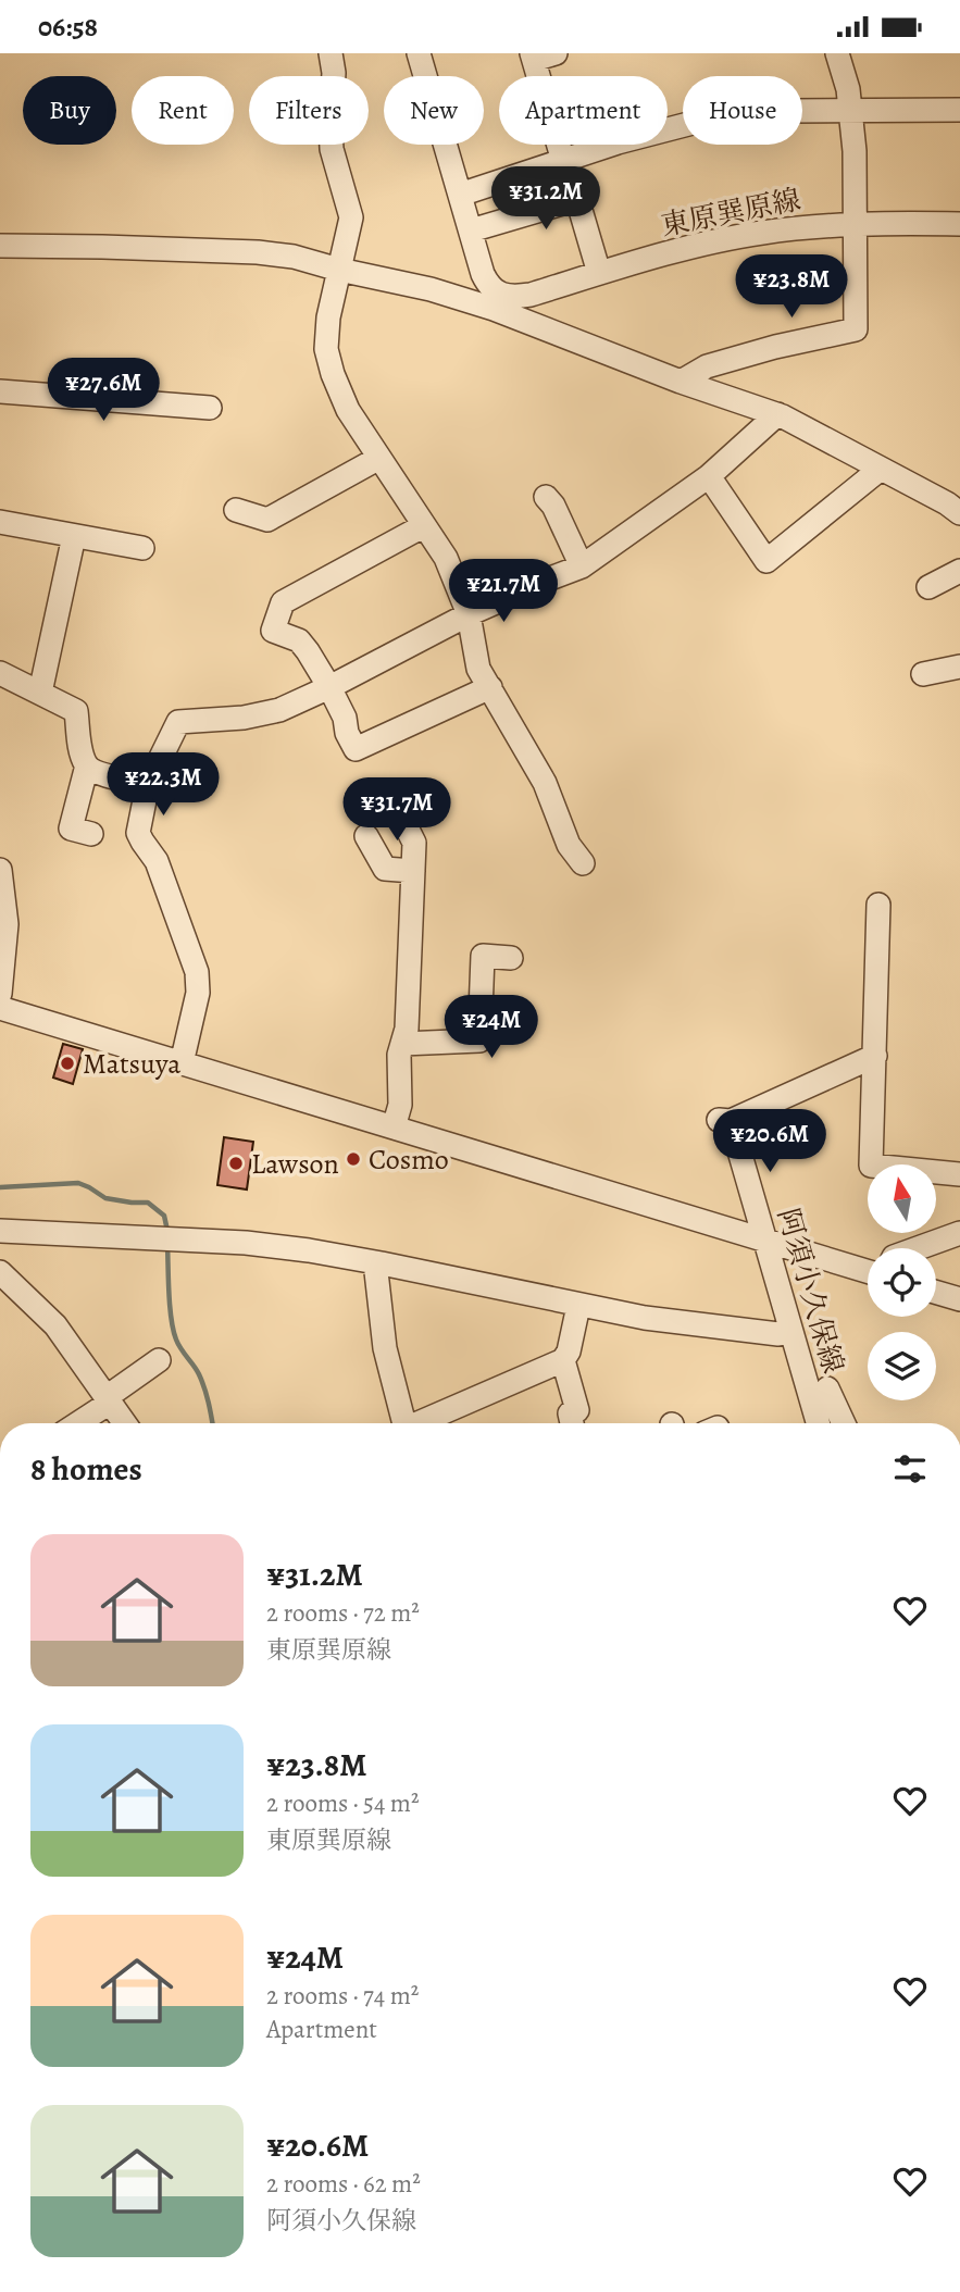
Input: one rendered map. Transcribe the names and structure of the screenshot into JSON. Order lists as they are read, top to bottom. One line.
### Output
{"streets":{"street":["東原巽原線","阿須小久保線"]},"places":["Matsuya","Cosmo","Lawson"],"north":"top","page":{"status":"06:58","chip":["Buy","Rent","Filters","New","Apartment","House"],"price":["¥31.2M","¥23.8M","¥27.6M","¥21.7M","¥22.3M","¥31.7M","¥24M","¥20.6M"],"heading":"8 homes","list":[{"name":"¥31.2M","note":"2 rooms · 72 m² · 東原巽原線"},{"name":"¥23.8M","note":"2 rooms · 54 m² · 東原巽原線"},{"name":"¥24M","note":"2 rooms · 74 m² · Apartment"},{"name":"¥20.6M","note":"2 rooms · 62 m² · 阿須小久保線"}]}}
